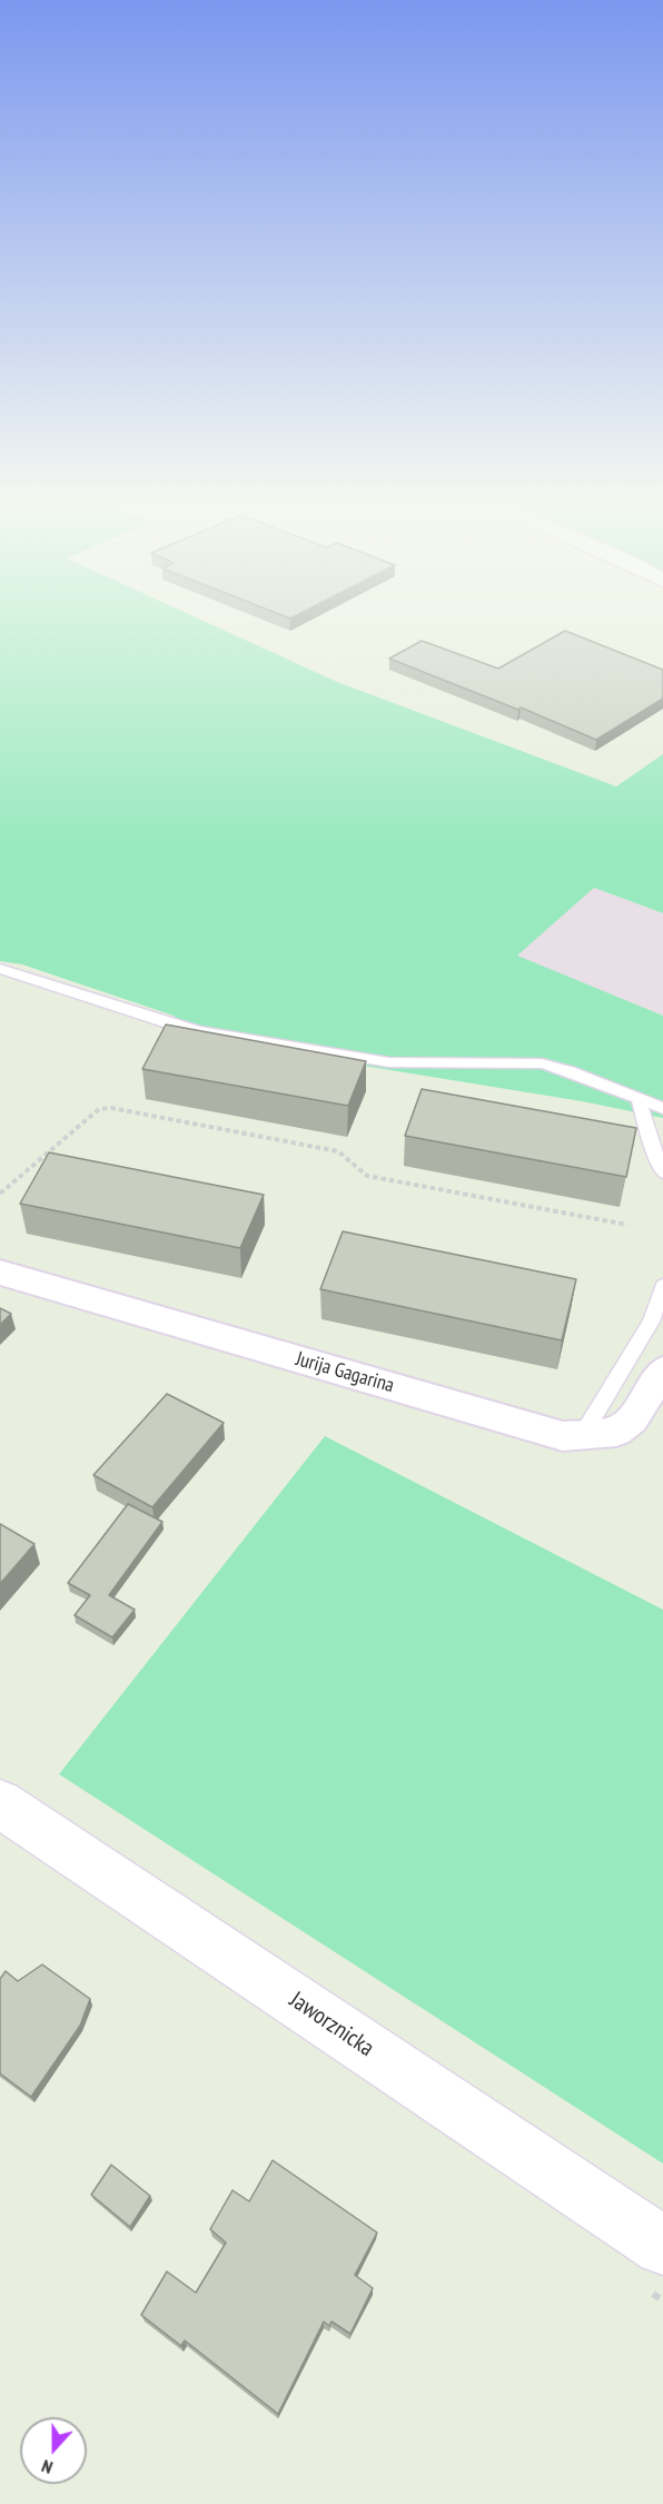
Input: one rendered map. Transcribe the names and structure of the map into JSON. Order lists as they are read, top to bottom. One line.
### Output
{"streets":{"street":["Jurija Gagarina","Jaworznicka"]},"north":"bottom"}
